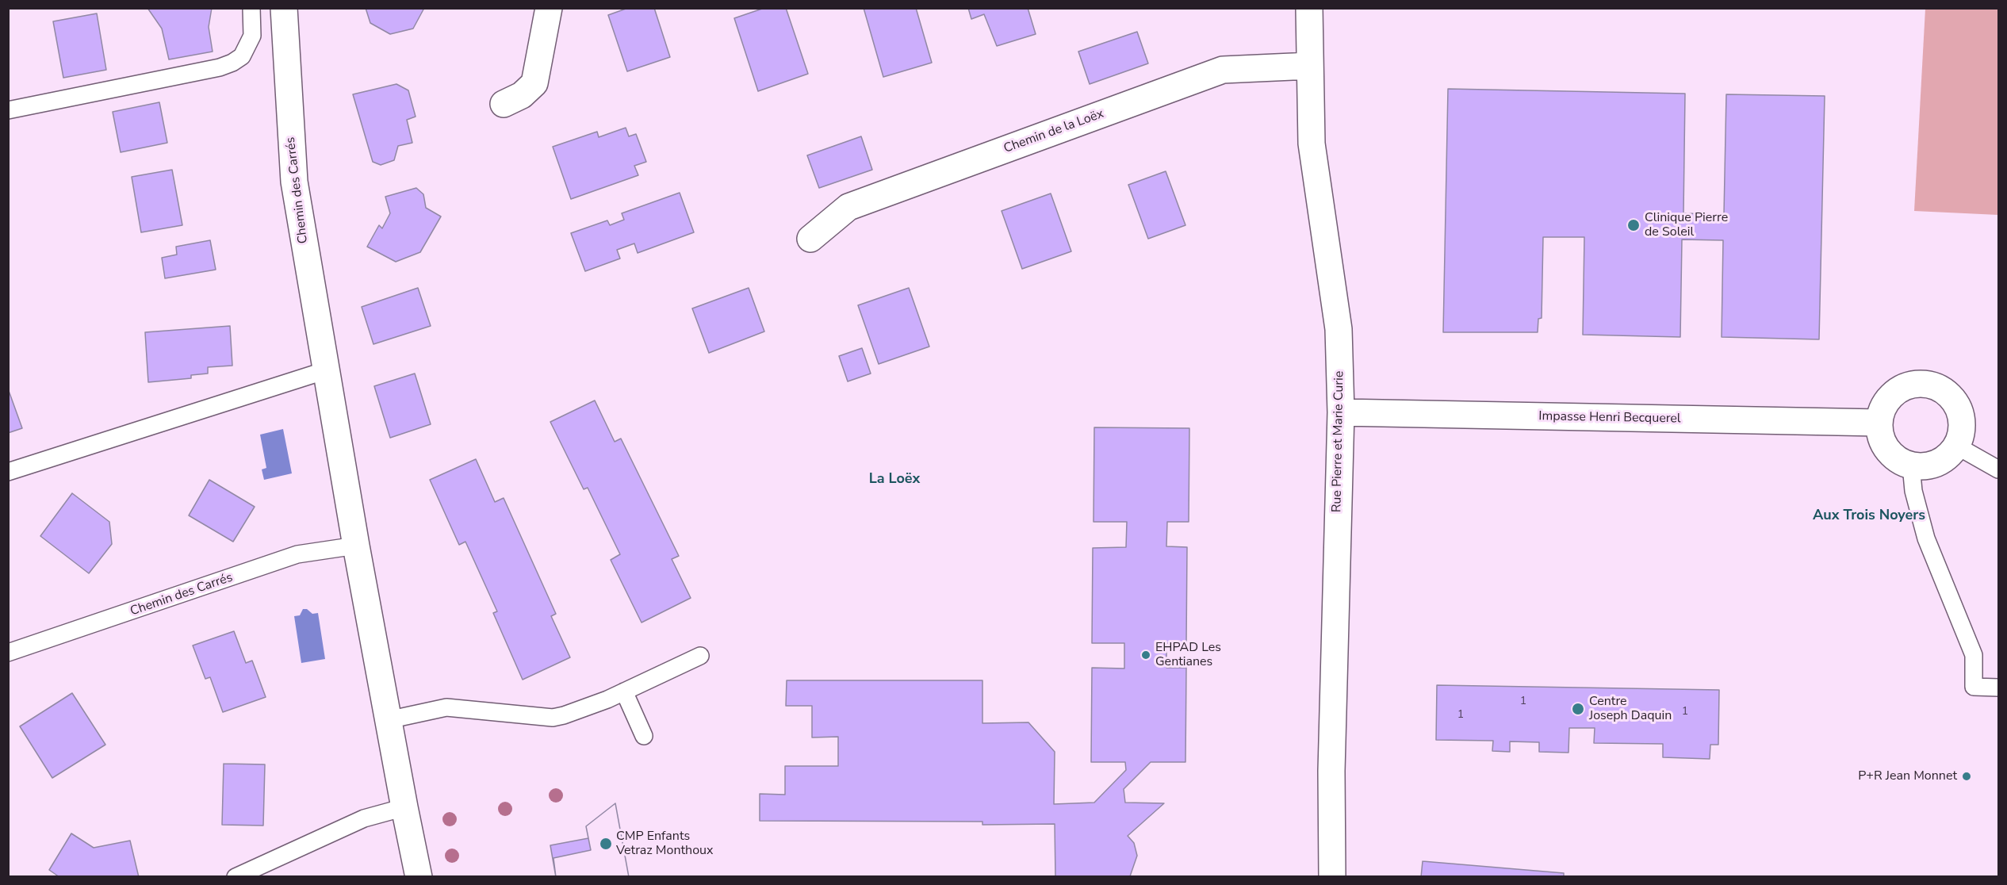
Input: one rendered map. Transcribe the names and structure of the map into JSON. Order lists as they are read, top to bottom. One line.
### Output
{"streets":{"street":["Chemin de la Loëx","Chemin des Carrés","Impasse Henri Becquerel","Rue Pierre et Marie Curie"]},"crossings":[["Chemin de la Loëx","Rue Pierre et Marie Curie"],["Impasse Henri Becquerel","Rue Pierre et Marie Curie"]],"districts":["La Loëx","Aux Trois Noyers"],"places":["Clinique Pierre de Soleil","EHPAD Les Gentianes","Centre Joseph Daquin","P+R Jean Monnet","CMP Enfants Vetraz Monthoux"],"house_numbers":["1","1","1"]}
